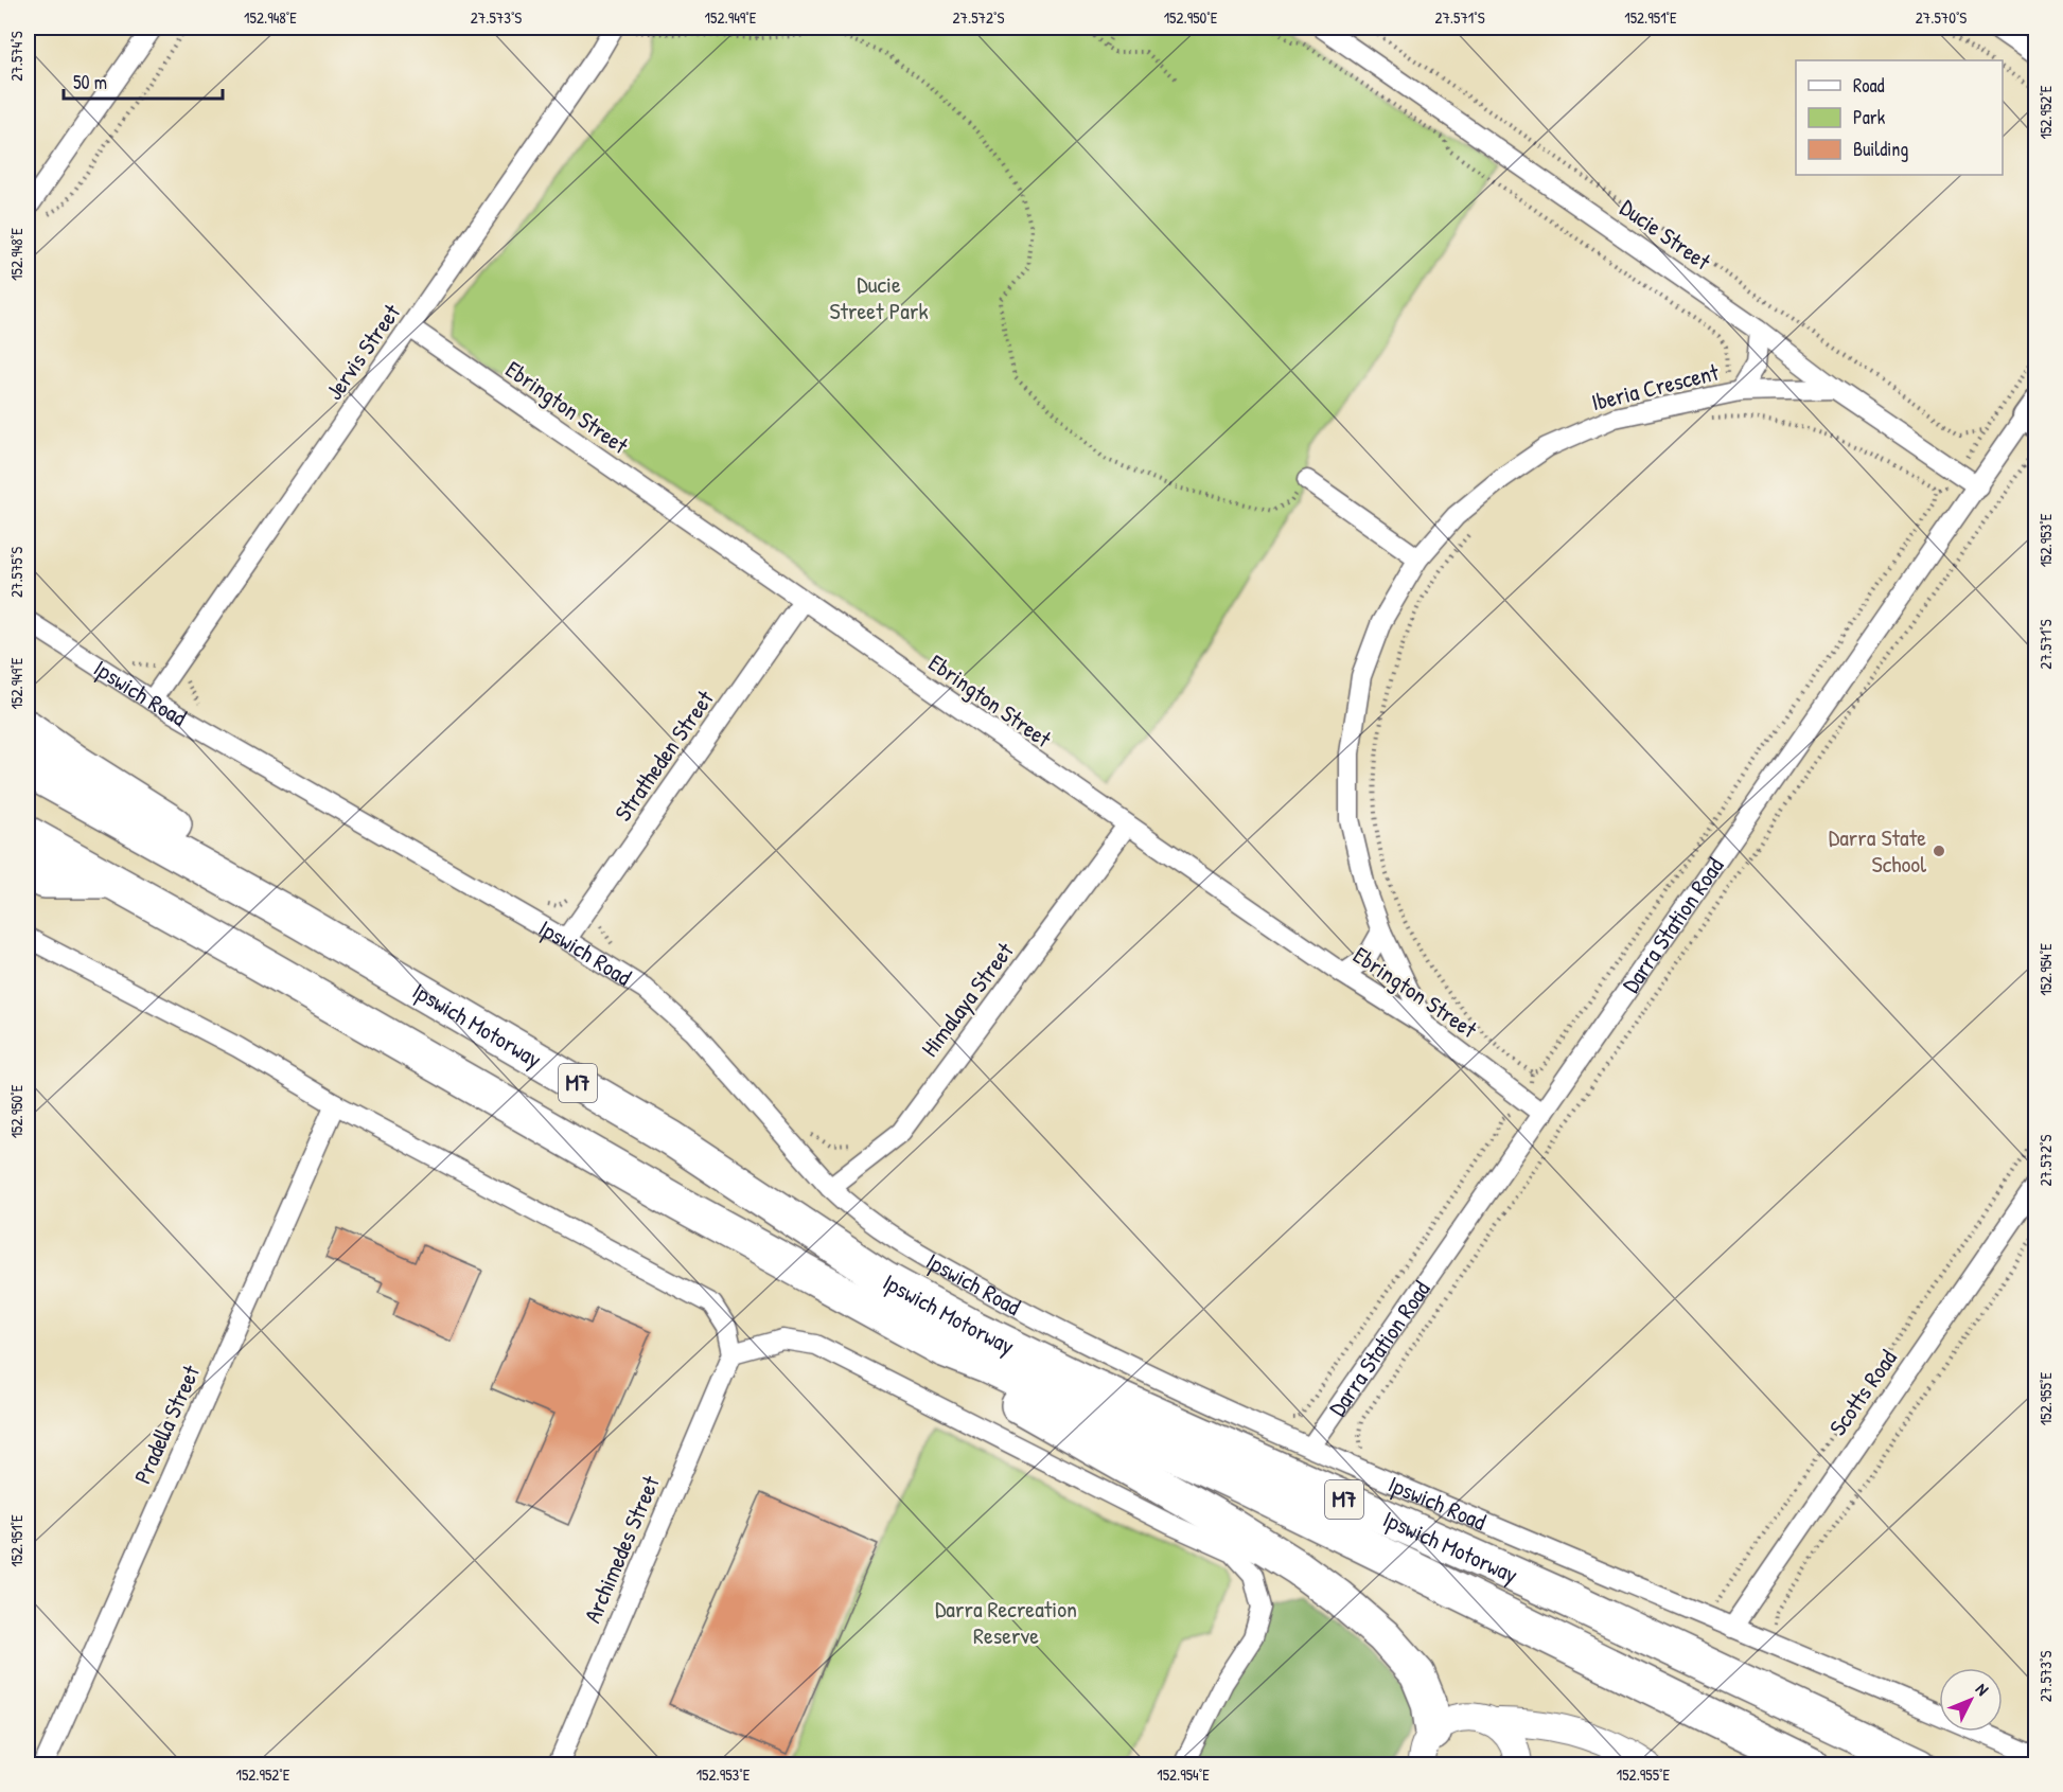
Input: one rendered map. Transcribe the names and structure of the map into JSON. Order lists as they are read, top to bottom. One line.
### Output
{"streets":{"highway":["Ipswich Motorway","M7"],"street":["Ducie Street","Jervis Street","Iberia Crescent","Ebrington Street","Ipswich Road","Stratheden Street","Darra Station Road","Himalaya Street","Scotts Road","Pradella Street","Archimedes Street"]},"crossings":[["Ducie Street","Iberia Crescent"],["Ducie Street","Darra Station Road"],["Jervis Street","Ebrington Street"],["Jervis Street","Ipswich Road"],["Iberia Crescent","Ebrington Street"],["Ebrington Street","Stratheden Street"],["Ebrington Street","Darra Station Road"],["Ebrington Street","Himalaya Street"],["Ipswich Road","Stratheden Street"],["Ipswich Road","Darra Station Road"],["Ipswich Road","Himalaya Street"],["Ipswich Road","Scotts Road"]],"parks":["Ducie Street Park","Darra Recreation Reserve"],"places":["Darra State School"],"legend":["Road","Park","Building"],"scale_bar":"50 m","north":"top right","coordinates":["152.948°E","27.573°S","152.949°E","27.572°S","152.950°E","27.571°S","152.951°E","27.570°S","27.574°S","152.952°E","152.953°E","27.575°S","152.954°E","152.955°E"]}
